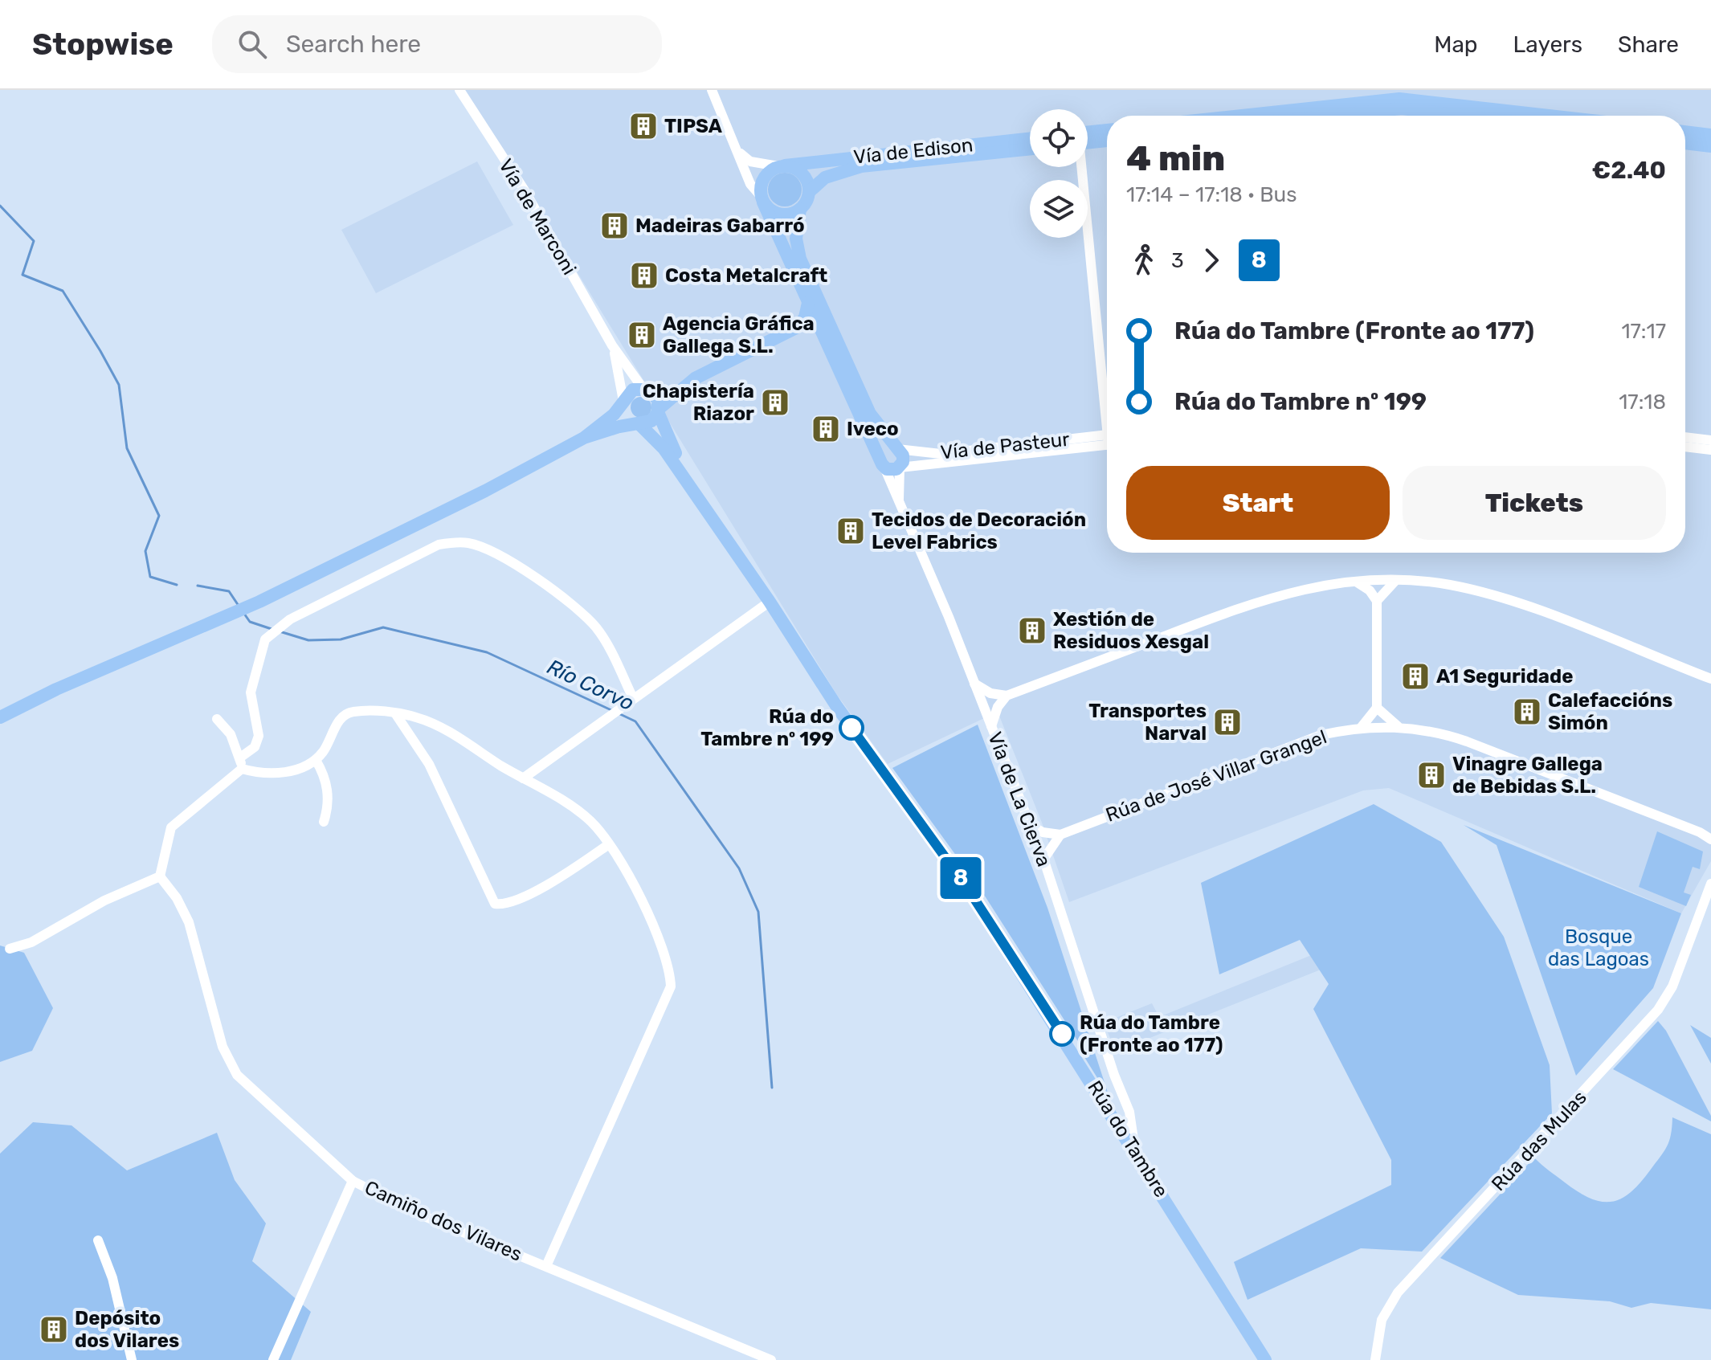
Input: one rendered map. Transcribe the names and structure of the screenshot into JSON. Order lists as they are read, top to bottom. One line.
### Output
{"streets":{"main road":["Vía de Edison","Vía de La Cierva","Rúa do Tambre"],"street":["Vía de Marconi","Vía de Pasteur","Rúa de José Villar Grangel","Rúa das Mulas","Camiño dos Vilares"]},"crossings":[["Vía de Edison","Vía de La Cierva"],["Vía de Pasteur","Vía de La Cierva"],["Rúa de José Villar Grangel","Vía de La Cierva"],["Vía de La Cierva","Rúa do Tambre"]],"water":["Río Corvo"],"parks":["Bosque das Lagoas"],"places":{"building":["TIPSA","Madeiras Gabarró","Costa Metalcraft","Agencia Gráfica Gallega S.L.","Chapistería Riazor","Iveco","Tecidos de Decoración Level Fabrics","Xestión de Residuos Xesgal","A1 Seguridade","Calefaccións Simón","Transportes Narval","Vinagre Gallega de Bebidas S.L.","Depósito dos Vilares"],"other":["Rúa do Tambre nº 199","Rúa do Tambre (Fronte ao 177)"]},"lines":["bus line 8"],"page":{"header":"Stopwise","search":"Search here","nav":["Map","Layers","Share"],"on_map":"8","heading":["4 min","17:14 – 17:18 · Bus","€2.40"],"legs":["3","8"],"list":[{"name":"Rúa do Tambre (Fronte ao 177)","value":"17:17"},{"name":"Rúa do Tambre nº 199","value":"17:18"}],"buttons":["Start","Tickets"]}}
